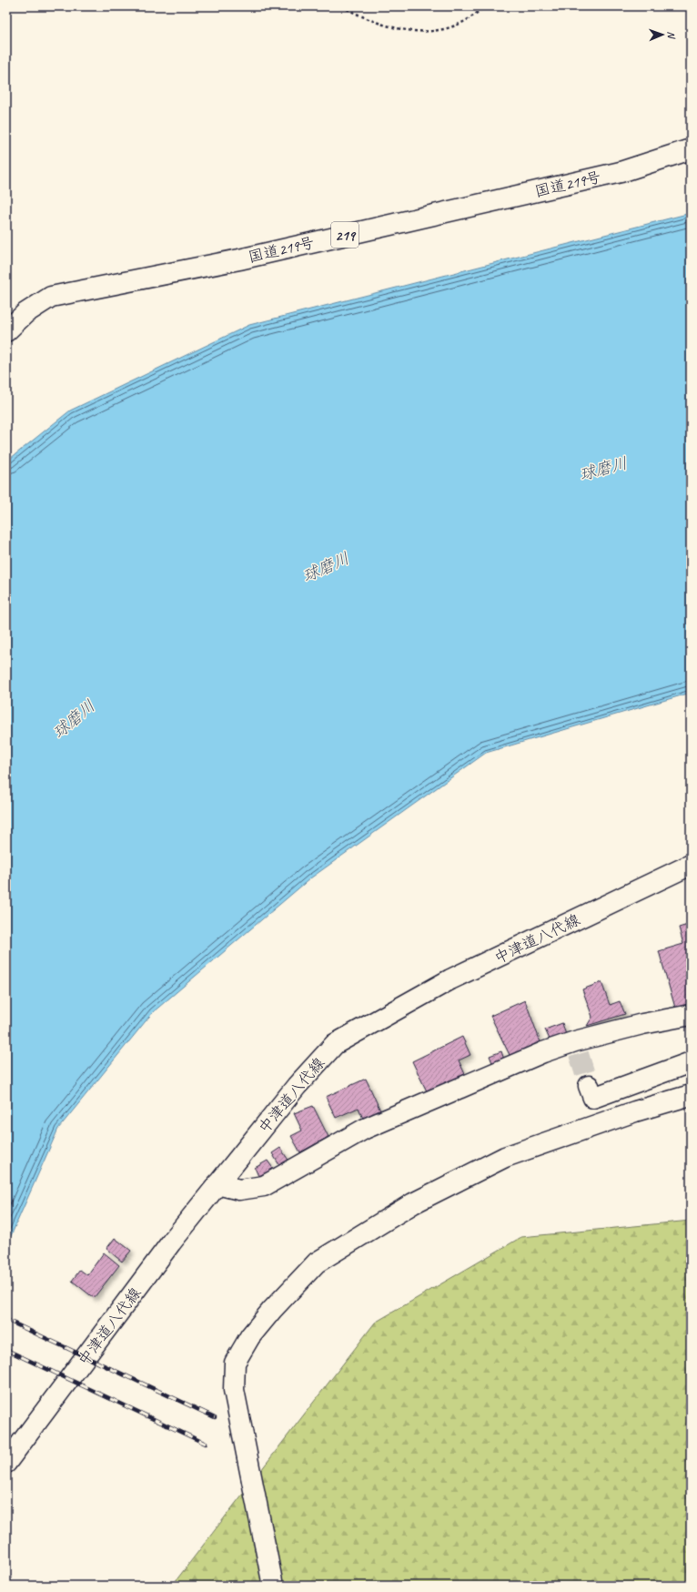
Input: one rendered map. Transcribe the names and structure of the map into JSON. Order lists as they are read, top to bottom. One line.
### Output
{"streets":{"main road":["国道219号","219","中津道八代線"]},"water":["球磨川"],"north":"right"}
